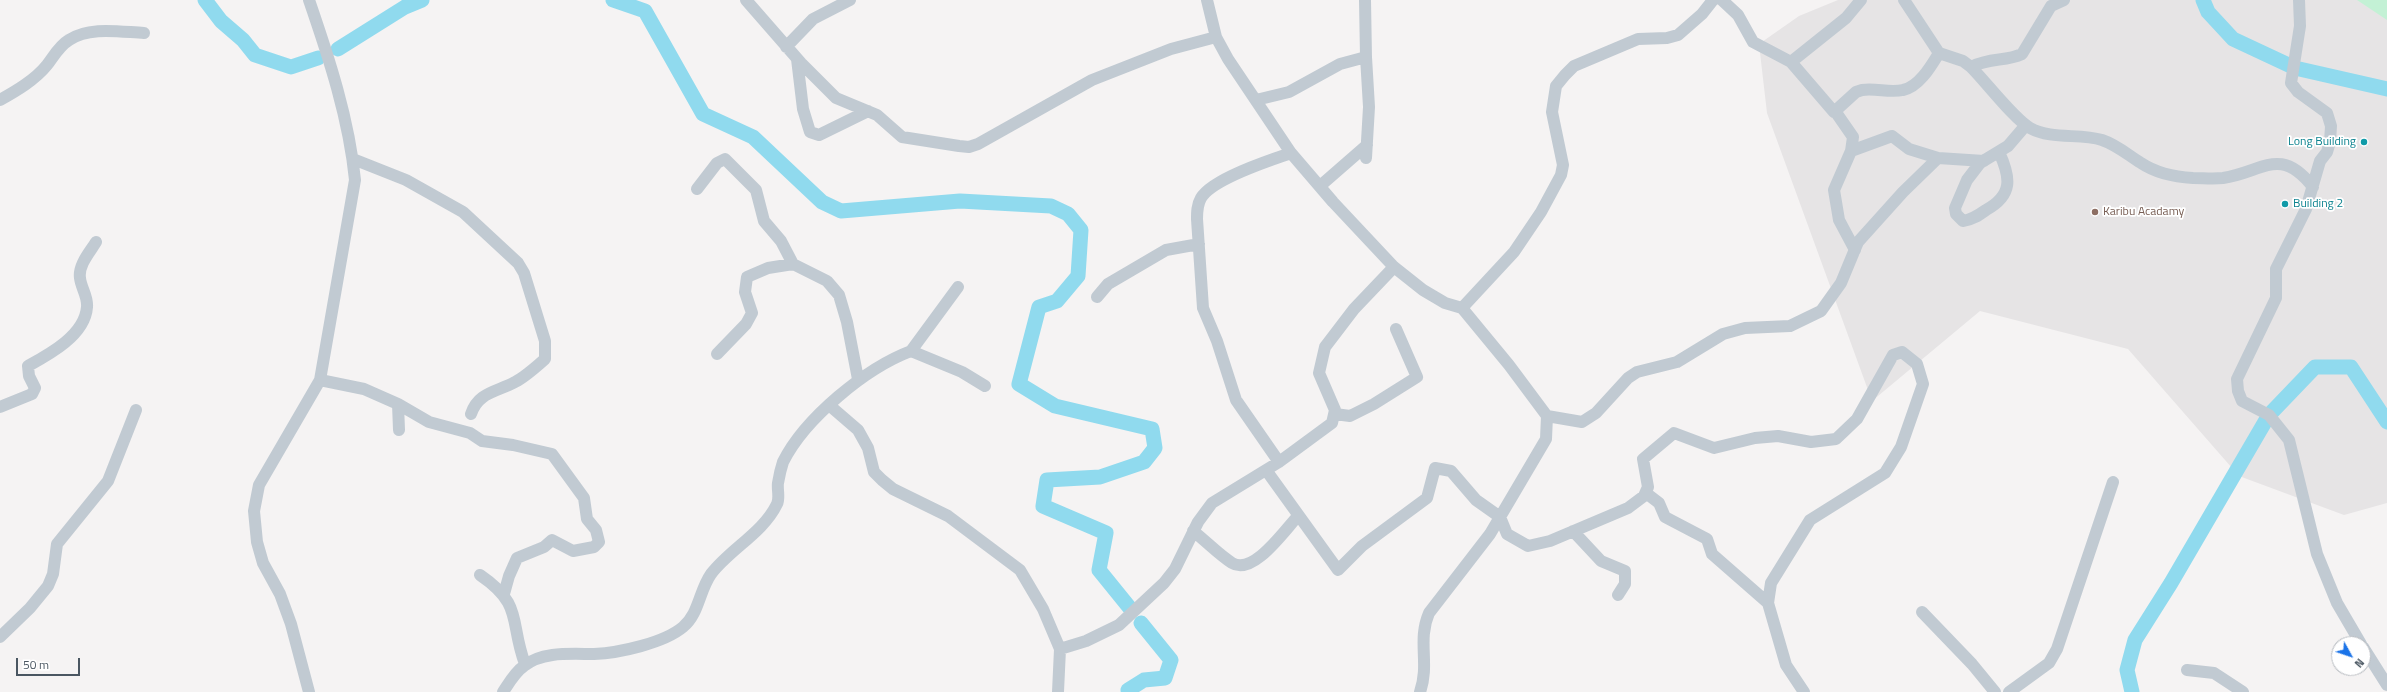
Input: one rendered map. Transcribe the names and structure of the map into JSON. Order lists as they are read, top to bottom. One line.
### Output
{"places":["Long Building","Building 2","Karibu Acadamy"],"scale_bar":"50 m","north":"bottom right"}
